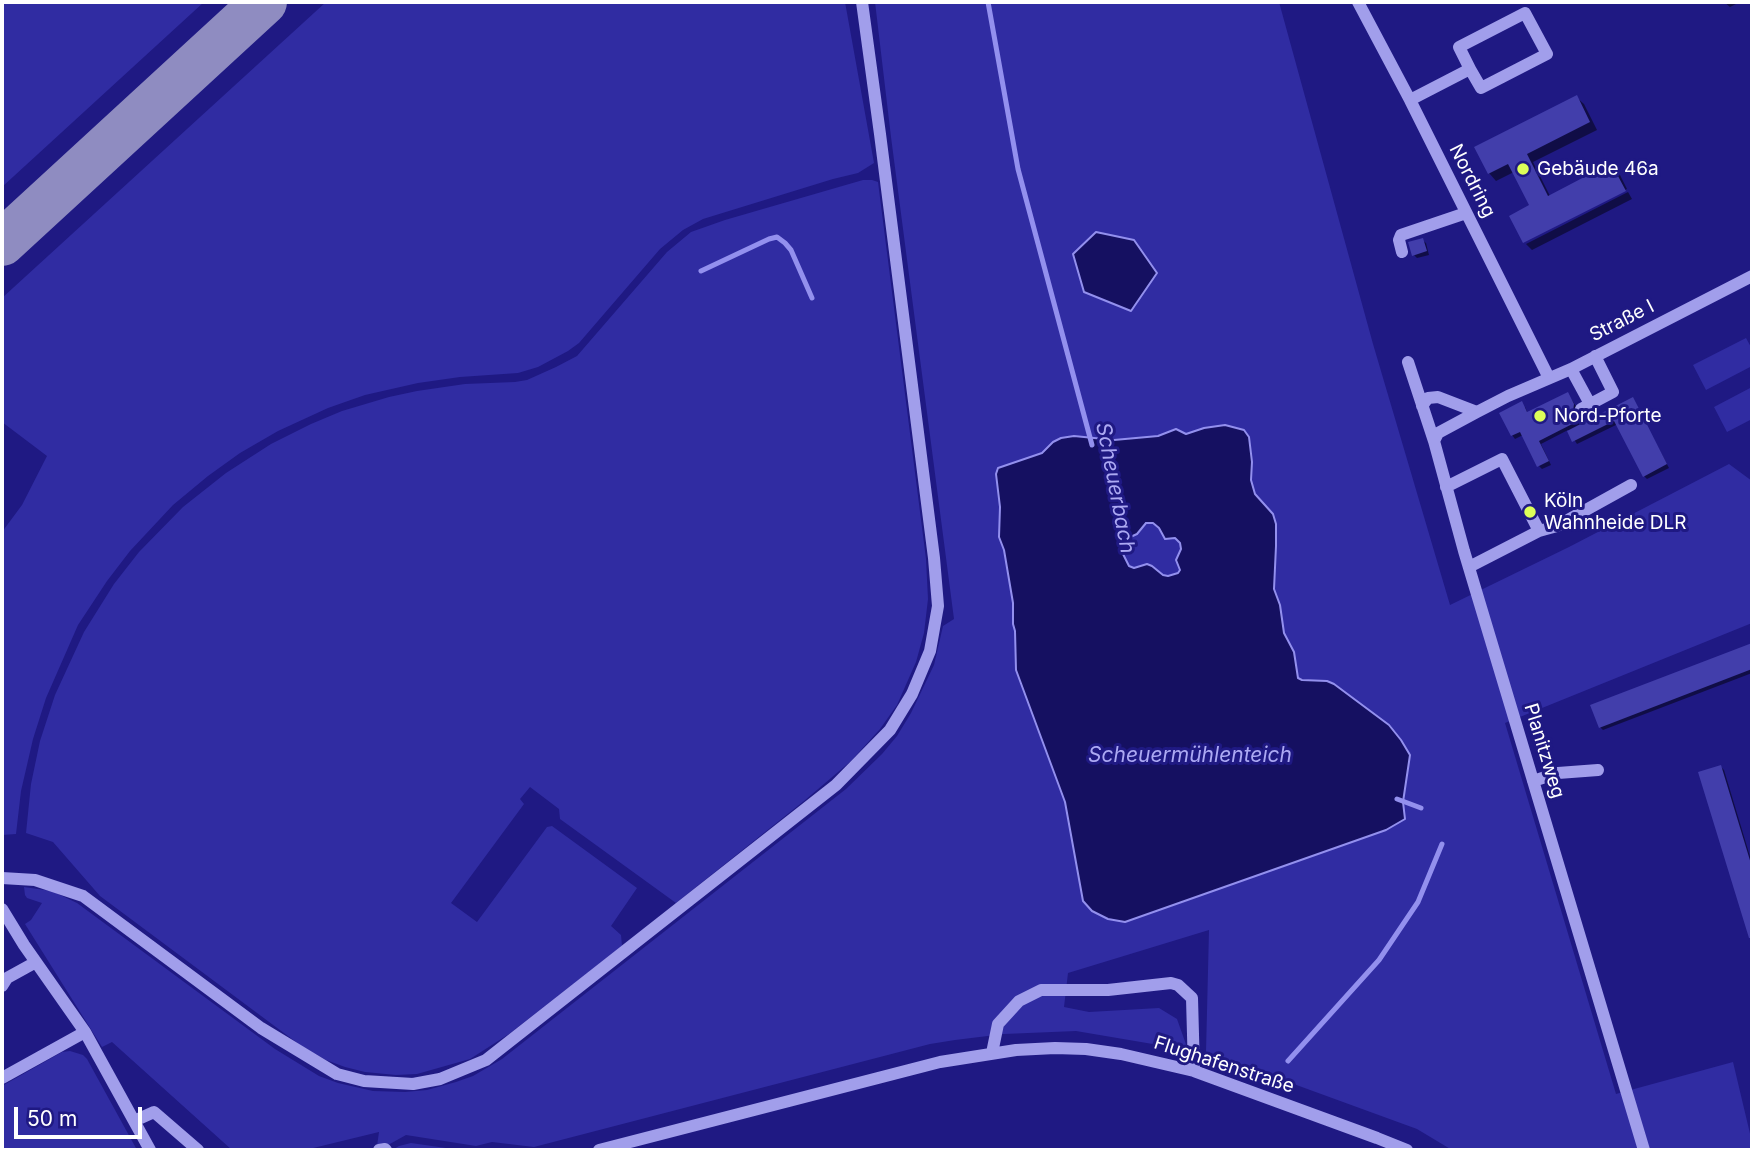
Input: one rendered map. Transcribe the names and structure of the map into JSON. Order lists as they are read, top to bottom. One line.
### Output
{"streets":{"street":["Nordring","Straße I","Planitzweg","Flughafenstraße"]},"crossings":[["Nordring","Straße I"],["Straße I","Planitzweg"]],"water":["Scheuerbach","Scheuermühlenteich"],"places":["Gebäude 46a","Nord-Pforte","Köln Wahnheide DLR"],"scale_bar":"50 m"}
